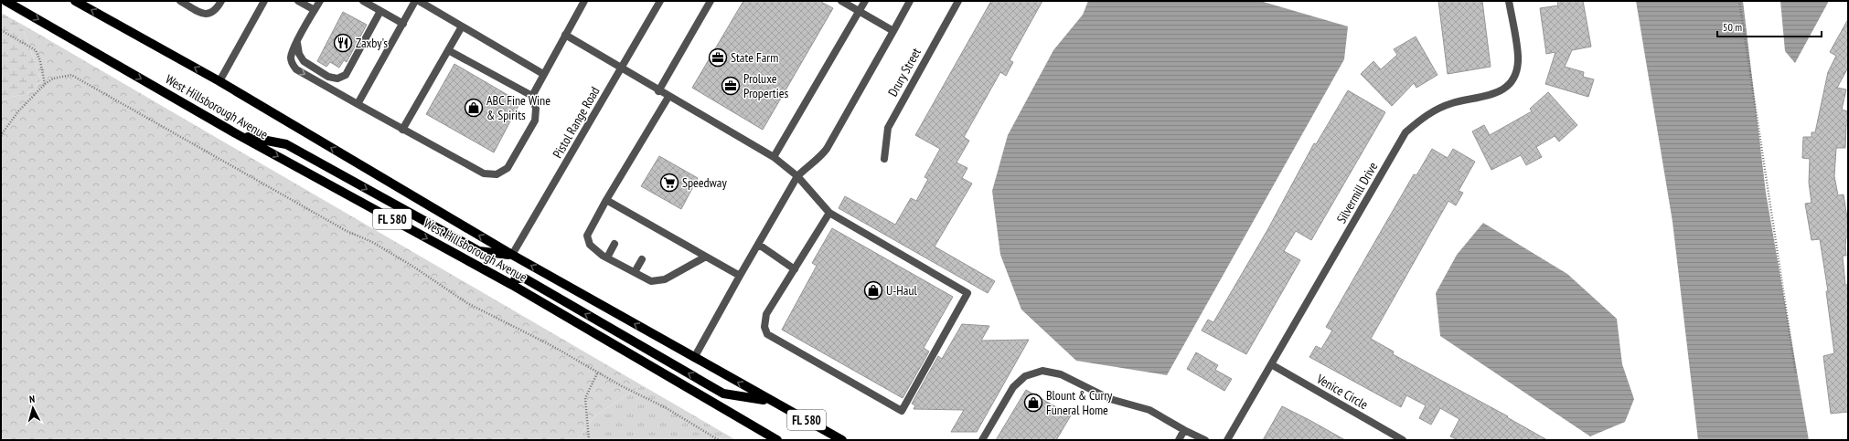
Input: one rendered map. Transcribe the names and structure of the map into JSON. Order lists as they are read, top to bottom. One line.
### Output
{"streets":{"main road":["West Hillsborough Avenue","FL 580"],"street":["Drury Street","Pistol Range Road","Silvermill Drive","Venice Circle"]},"crossings":[["West Hillsborough Avenue","Pistol Range Road"],["Silvermill Drive","Venice Circle"]],"places":{"restaurant":["Zaxby's"],"office":["State Farm","Proluxe Properties"],"shop":["ABC Fine Wine & Spirits","U-Haul","Blount & Curry Funeral Home"],"supermarket":["Speedway"]},"scale_bar":"50 m","north":"top"}
